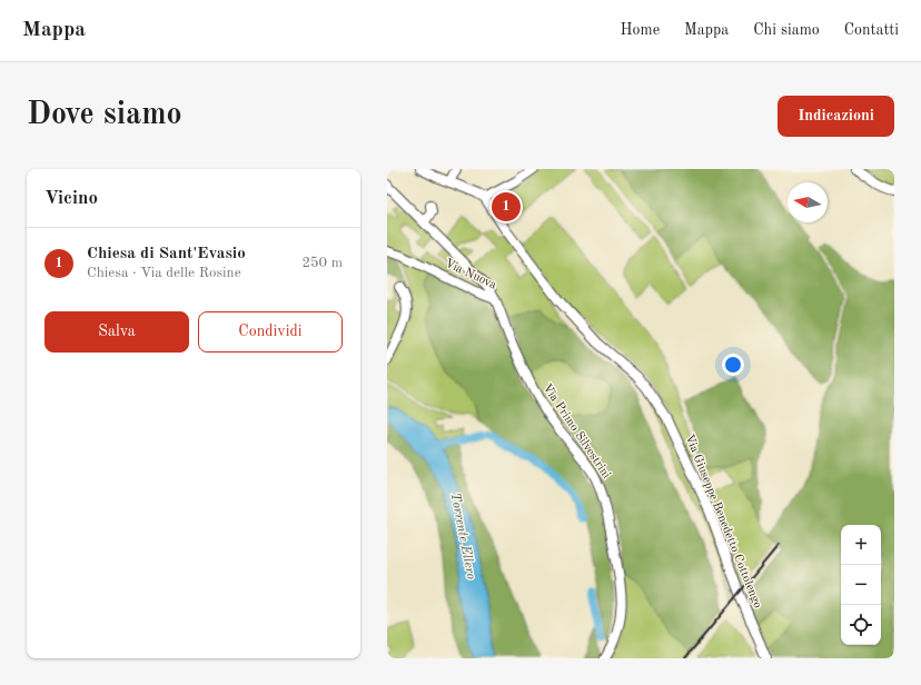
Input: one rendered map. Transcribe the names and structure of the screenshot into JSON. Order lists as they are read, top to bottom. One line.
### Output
{"streets":{"street":["Via Nuova","Via Primo Silvestrini","Via Giuseppe Benedetto Cottolengo"]},"crossings":[["Via Nuova","Via Primo Silvestrini"]],"water":["Torrente Ellero"],"north":"left","page":{"header":"Mappa","nav":["Home","Mappa","Chi siamo","Contatti"],"buttons":["Indicazioni",["Salva","Condividi"]],"title":"Dove siamo","heading":"Vicino","pins":"1","list":[{"mark":"1","name":"Chiesa di Sant'Evasio","note":"Chiesa · Via delle Rosine","value":"250 m"}],"map_buttons":["+","−"]}}
